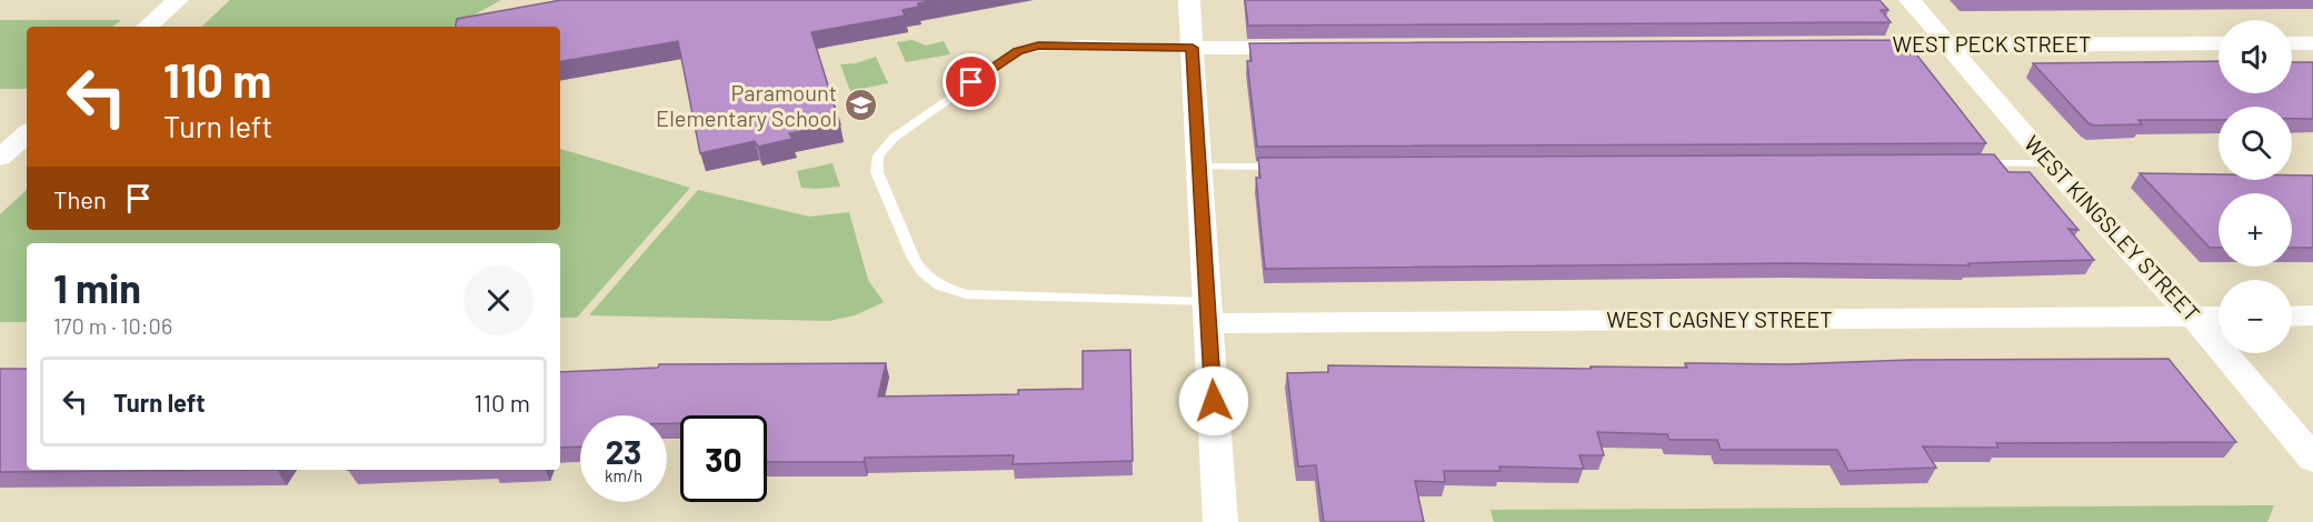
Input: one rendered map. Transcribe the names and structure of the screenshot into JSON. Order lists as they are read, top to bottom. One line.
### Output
{"streets":{"street":["WEST PECK STREET","WEST KINGSLEY STREET","WEST CAGNEY STREET"]},"crossings":[["WEST PECK STREET","WEST KINGSLEY STREET"],["WEST KINGSLEY STREET","WEST CAGNEY STREET"]],"places":{"school or university":["Paramount Elementary School"]},"page":{"map_buttons":["+","−"],"turn":["110 m","Turn left"],"then":"Then","heading":["1 min","170 m · 10:06"],"list":[{"name":"Turn left","value":"110 m"}],"speed":"23 km/h","limit":"30"}}
